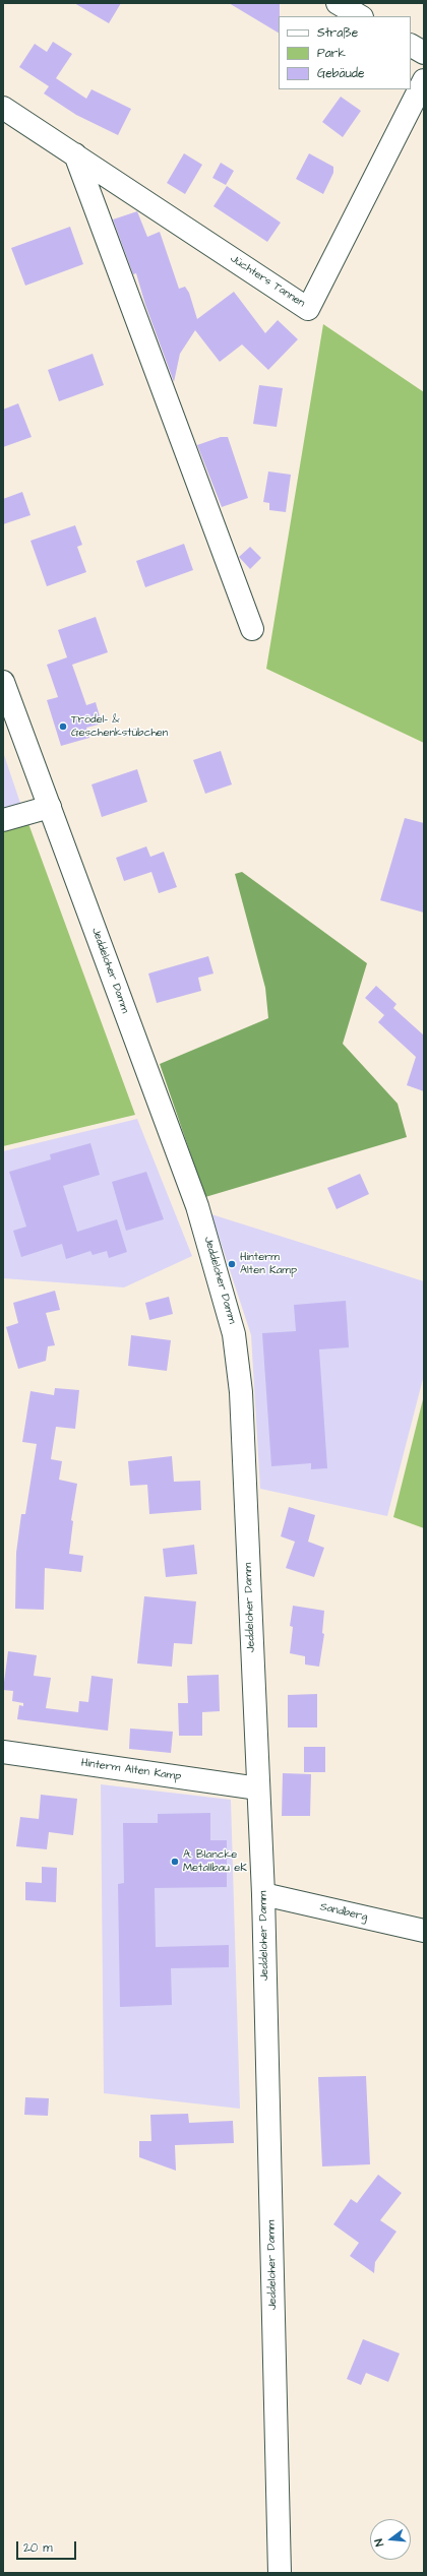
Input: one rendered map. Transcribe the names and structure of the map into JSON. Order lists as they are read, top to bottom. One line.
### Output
{"streets":{"main road":["Jüchters Tannen","Jeddeloher Damm","Hinterm Alten Kamp","Sandberg"]},"crossings":[["Jeddeloher Damm","Hinterm Alten Kamp"],["Jeddeloher Damm","Sandberg"]],"places":["Trödel- & Geschenkstübchen","Hinterm Alten Kamp","A. Blancke Metallbau eK"],"legend":["Straße","Park","Gebäude"],"scale_bar":"20 m","north":"left"}
